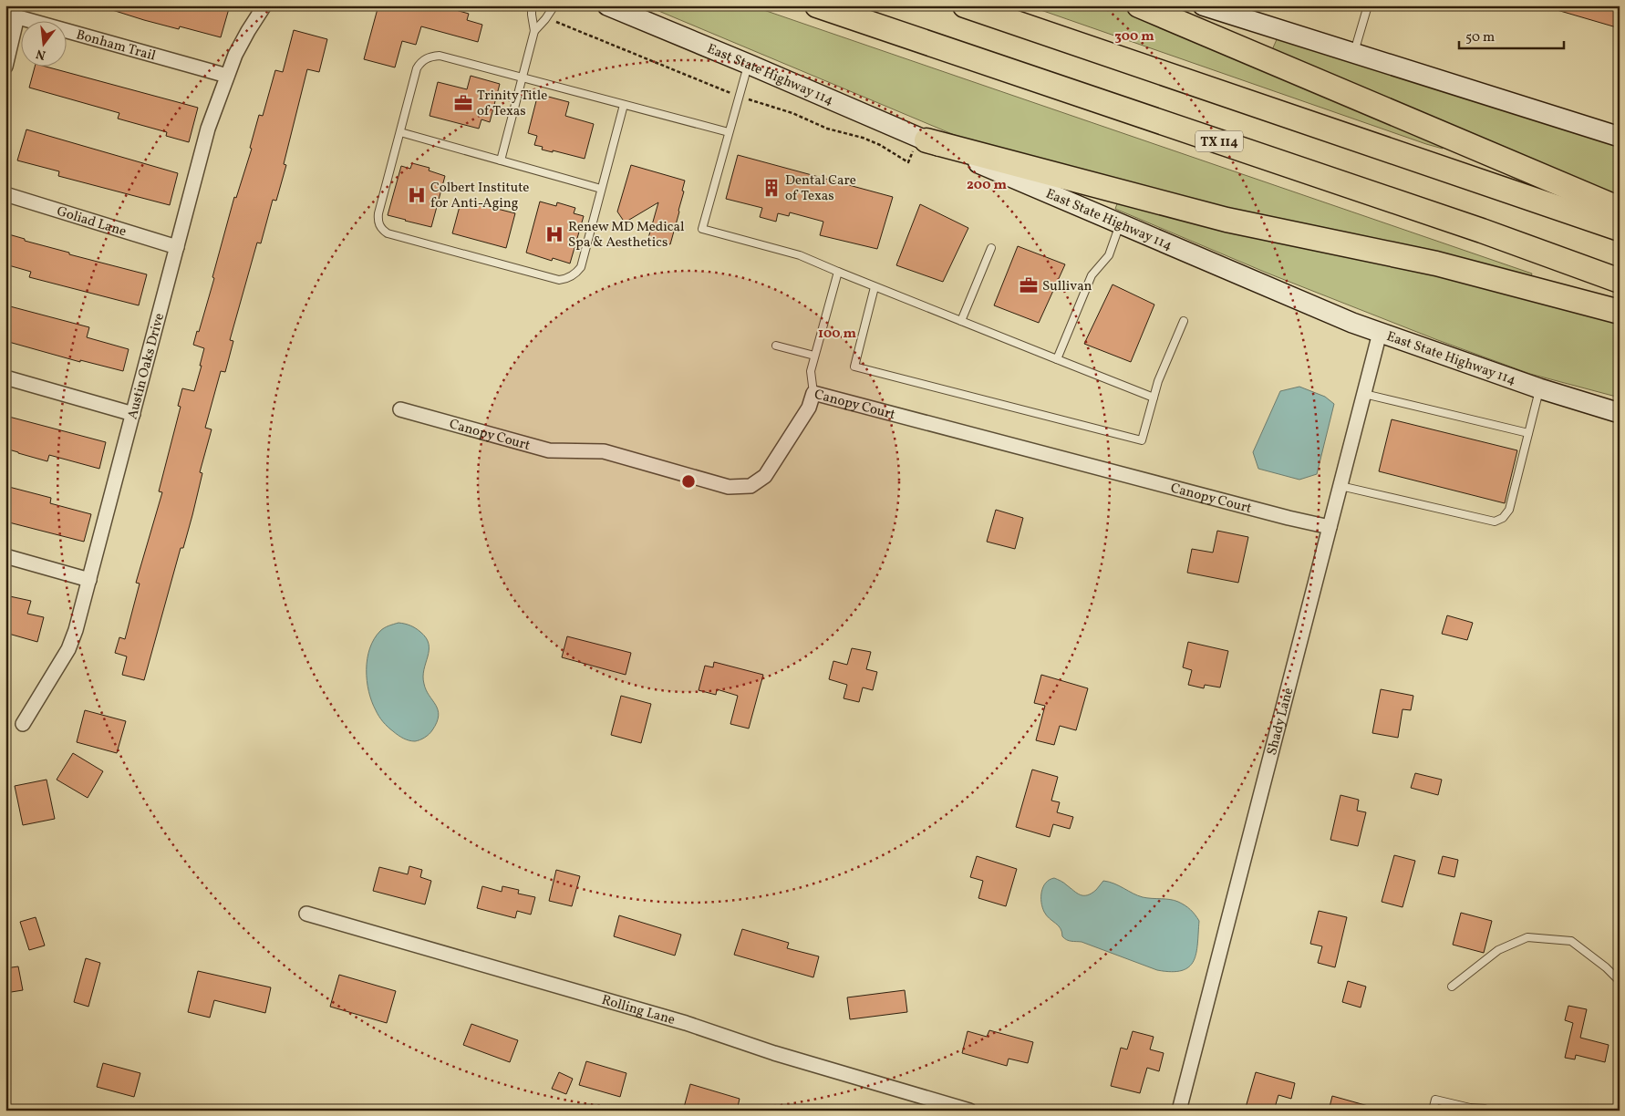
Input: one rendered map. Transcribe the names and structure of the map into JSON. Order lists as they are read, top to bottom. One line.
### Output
{"streets":{"highway":["TX 114"],"main road":["East State Highway 114"],"street":["Bonham Trail","Goliad Lane","Austin Oaks Drive","Canopy Court","Shady Lane","Rolling Lane"]},"crossings":[["Bonham Trail","Austin Oaks Drive"],["East State Highway 114","Shady Lane"],["Goliad Lane","Austin Oaks Drive"],["Canopy Court","Shady Lane"]],"places":{"office":["Trinity Title of Texas","Sullivan"],"building":["Dental Care of Texas"],"hospital":["Colbert Institute for Anti-Aging","Renew MD Medical Spa & Aesthetics"]},"scale_bar":"50 m","north":"bottom","rings":["300 m","200 m","100 m"]}
